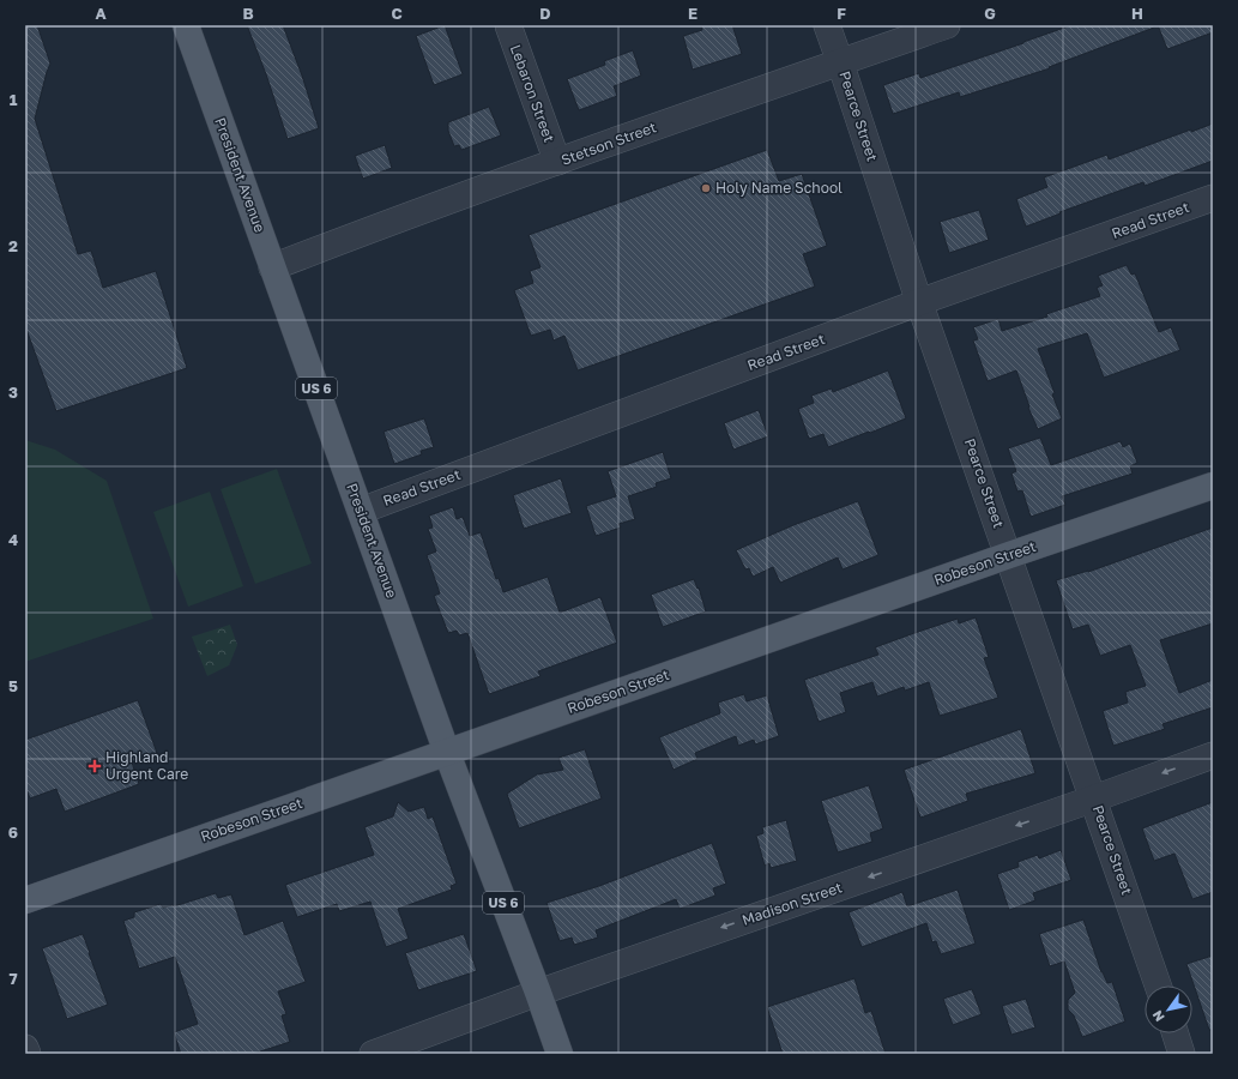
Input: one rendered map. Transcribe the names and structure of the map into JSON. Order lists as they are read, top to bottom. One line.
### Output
{"streets":{"main road":["President Avenue","US 6","Robeson Street"],"street":["Lebaron Street","Pearce Street","Stetson Street","Read Street","Madison Street"]},"crossings":[["Lebaron Street","Stetson Street"],["Pearce Street","Stetson Street"],["Pearce Street","Read Street"],["Pearce Street","Robeson Street"],["Pearce Street","Madison Street"],["Stetson Street","President Avenue"],["President Avenue","Read Street"],["President Avenue","Robeson Street"],["President Avenue","Madison Street"]],"one_way":["Madison Street"],"places":{"other":["Holy Name School"],"health":["Highland Urgent Care"]},"north":"bottom left","grid":{"columns":["A","B","C","D","E","F","G","H"],"rows":["1","2","3","4","5","6","7"]}}
